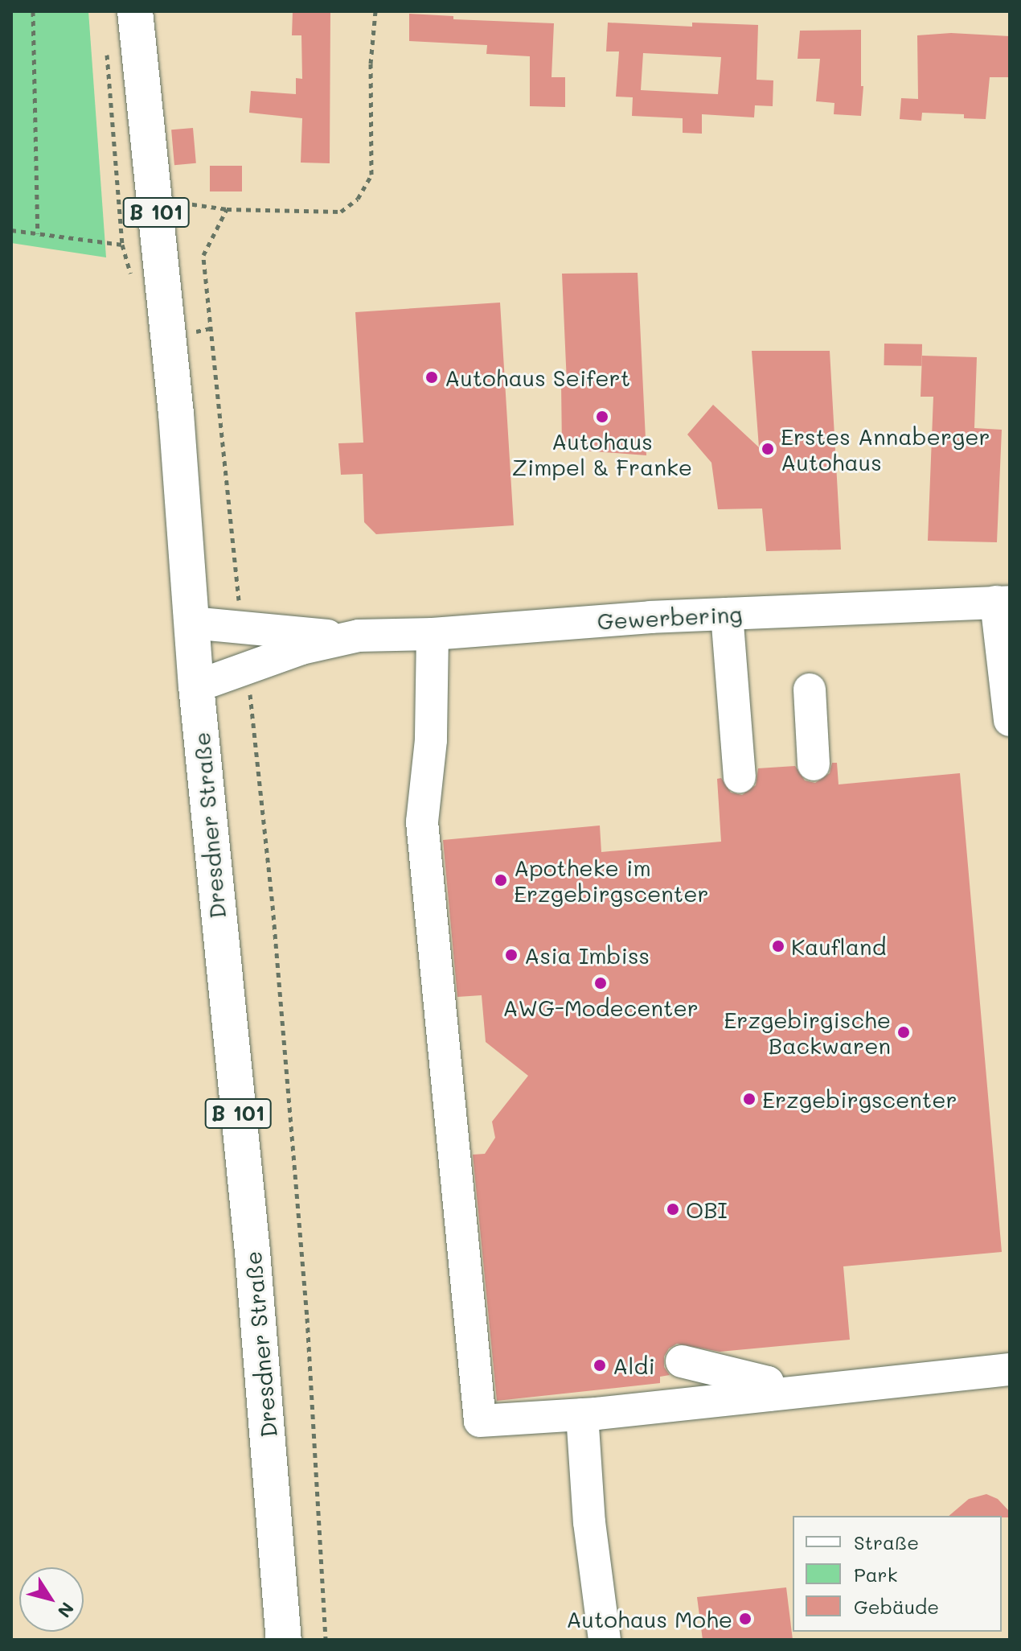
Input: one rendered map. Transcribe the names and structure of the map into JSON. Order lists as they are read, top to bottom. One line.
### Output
{"streets":{"main road":["B 101","Dresdner Straße"],"street":["Gewerbering"]},"crossings":[["Gewerbering","Dresdner Straße"]],"places":["Autohaus Seifert","Autohaus Zimpel & Franke","Erstes Annaberger Autohaus","Apotheke im Erzgebirgscenter","Kaufland","Asia Imbiss","AWG-Modecenter","Erzgebirgische Backwaren","Erzgebirgscenter","OBI","Aldi","Autohaus Mohe"],"legend":["Straße","Park","Gebäude"],"north":"bottom right"}
